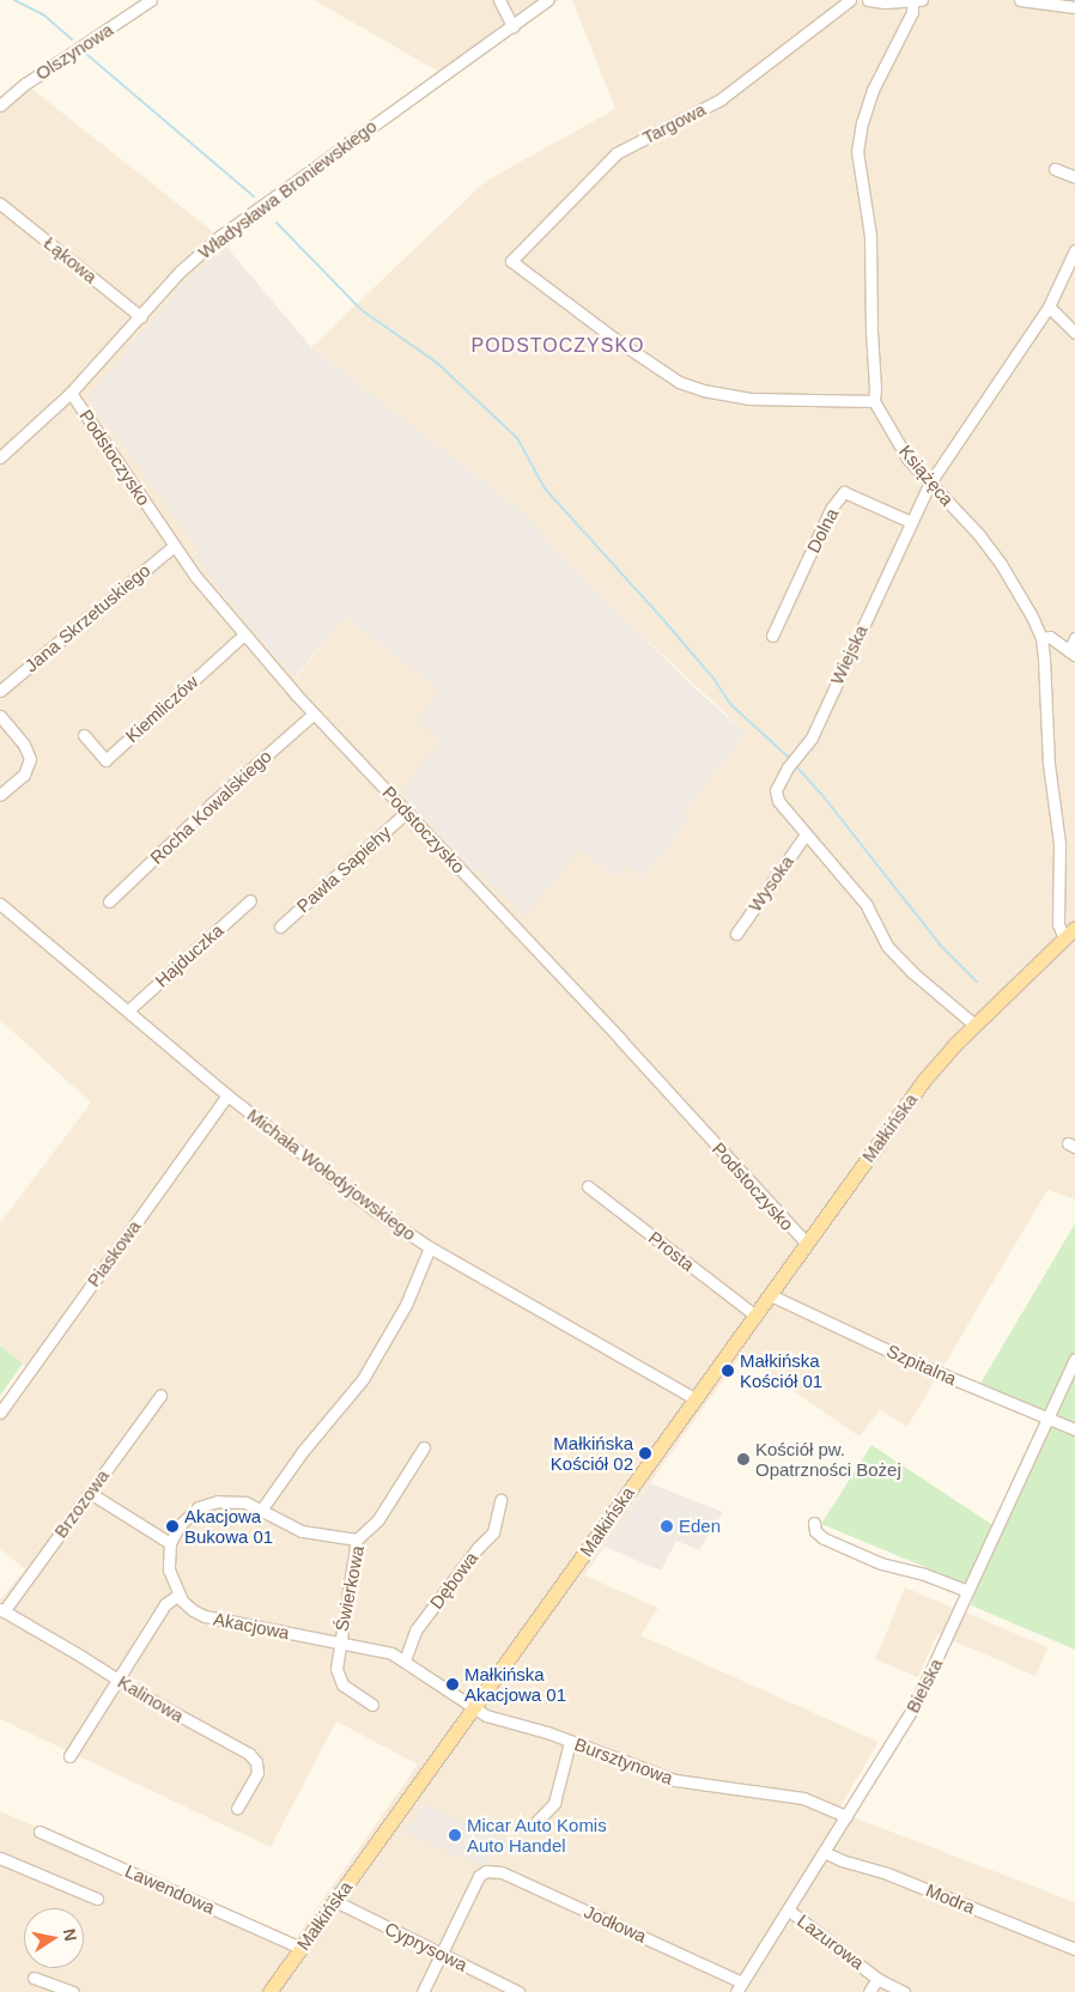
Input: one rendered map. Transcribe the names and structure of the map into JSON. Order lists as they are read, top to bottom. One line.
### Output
{"streets":{"main road":["Małkińska"],"street":["Olszynowa","Targowa","Władysława Broniewskiego","Łąkowa","Podstoczysko","Książęca","Dolna","Jana Skrzetuskiego","Wiejska","Kiemliczów","Rocha Kowalskiego","Pawła Sapiehy","Wysoka","Hajduczka","Michała Wołodyjowskiego","Prosta","Piaskowa","Szpitalna","Brzozowa","Dębowa","Świerkowa","Akacjowa","Bielska","Kalinowa","Bursztynowa","Lawendowa","Modra","Jodłowa","Lazurowa","Cyprysowa"]},"crossings":[["Targowa","Książęca"],["Władysława Broniewskiego","Łąkowa"],["Władysława Broniewskiego","Podstoczysko"],["Podstoczysko","Jana Skrzetuskiego"],["Podstoczysko","Kiemliczów"],["Podstoczysko","Rocha Kowalskiego"],["Podstoczysko","Pawła Sapiehy"],["Podstoczysko","Małkińska"],["Książęca","Wiejska"],["Książęca","Małkińska"],["Dolna","Wiejska"],["Wiejska","Wysoka"],["Wiejska","Małkińska"],["Hajduczka","Michała Wołodyjowskiego"],["Małkińska","Michała Wołodyjowskiego"],["Małkińska","Prosta"],["Małkińska","Szpitalna"],["Małkińska","Akacjowa"],["Małkińska","Bursztynowa"],["Małkińska","Lawendowa"],["Małkińska","Cyprysowa"],["Michała Wołodyjowskiego","Piaskowa"],["Szpitalna","Bielska"],["Brzozowa","Kalinowa"],["Dębowa","Akacjowa"],["Świerkowa","Akacjowa"],["Akacjowa","Bursztynowa"],["Bielska","Bursztynowa"],["Bielska","Modra"],["Bielska","Jodłowa"],["Bielska","Lazurowa"],["Jodłowa","Cyprysowa"]],"districts":["PODSTOCZYSKO"],"places":["Małkińska Kościół 01","Małkińska Kościół 02","Kościół pw. Opatrzności Bożej","Akacjowa Bukowa 01","Eden","Małkińska Akacjowa 01","Micar Auto Komis Auto Handel"],"north":"right"}
